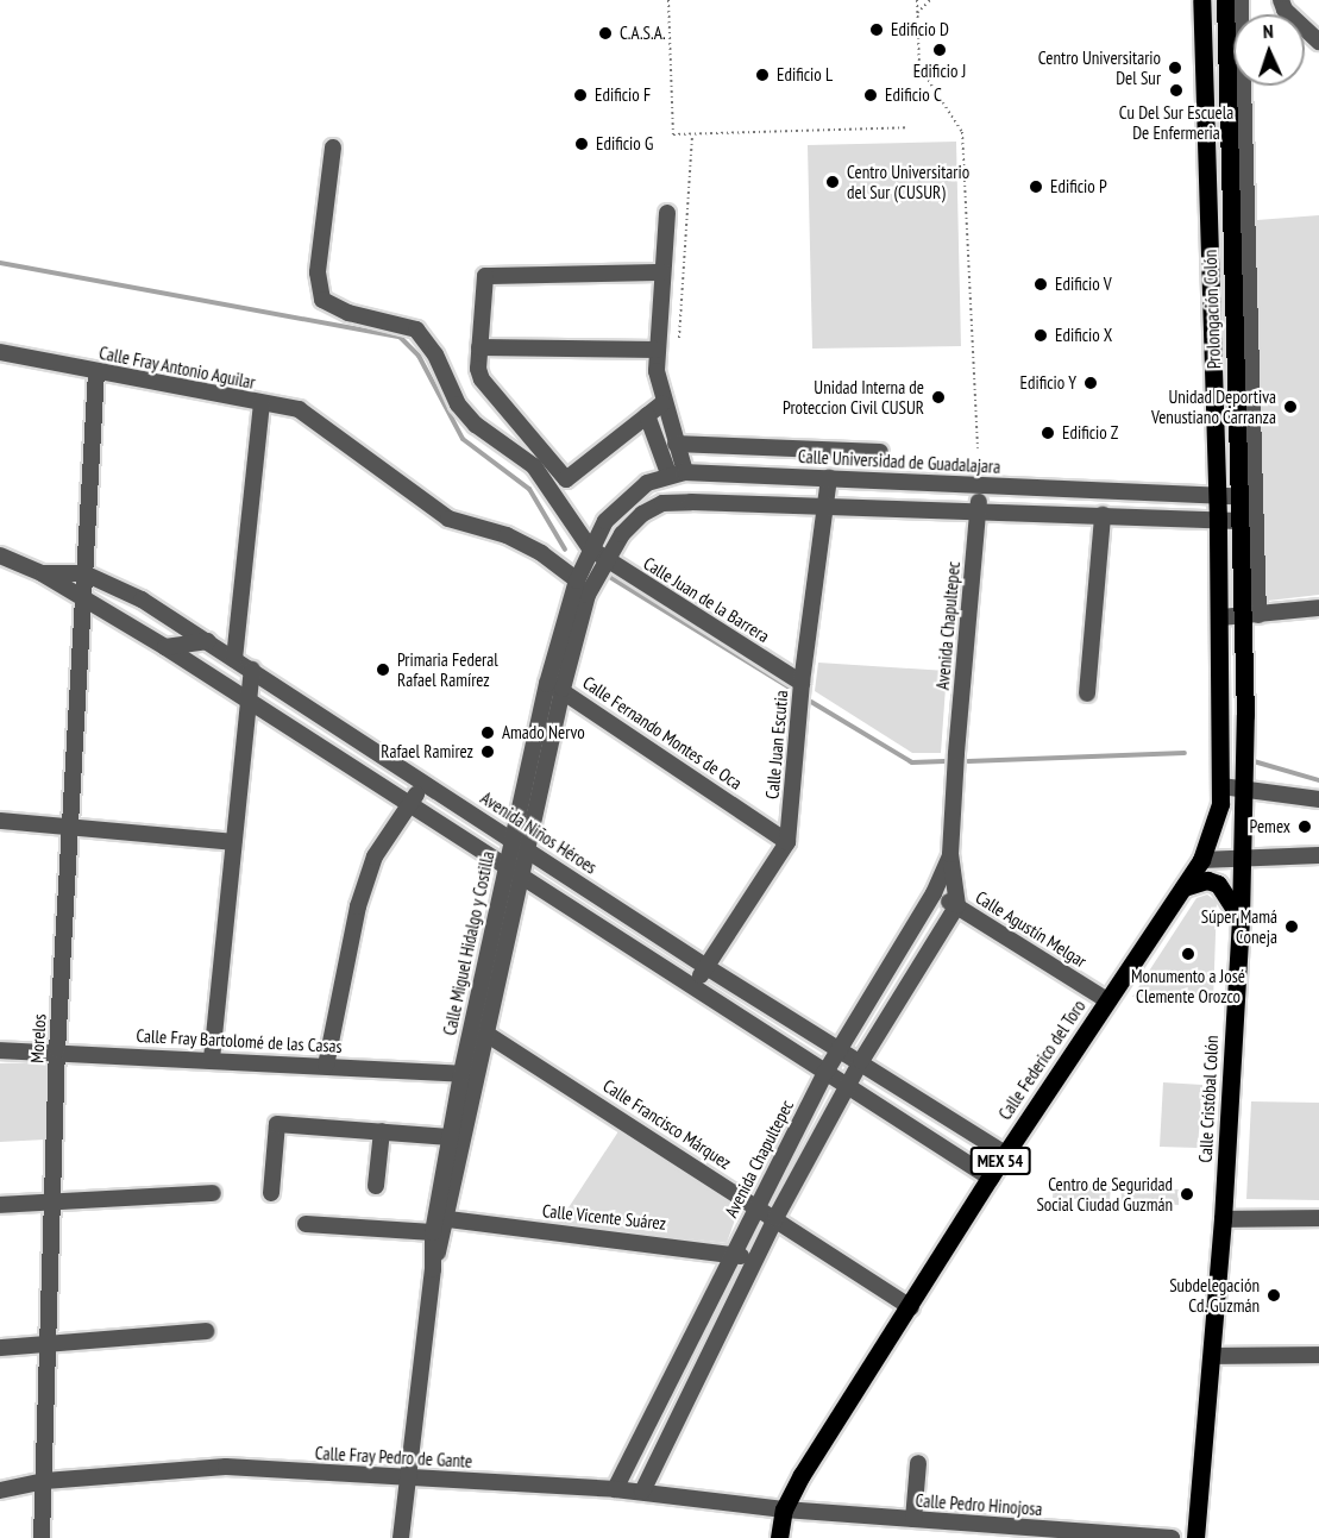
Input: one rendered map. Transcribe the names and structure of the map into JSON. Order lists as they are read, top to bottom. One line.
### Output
{"streets":{"main road":["Prolongación Colón","Calle Federico del Toro","Calle Cristóbal Colón","MEX 54"],"street":["Calle Fray Antonio Aguilar","Calle Universidad de Guadalajara","Calle Juan de la Barrera","Avenida Chapultepec","Calle Fernando Montes de Oca","Calle Juan Escutia","Avenida Niños Héroes","Calle Agustín Melgar","Calle Miguel Hidalgo y Costilla","Morelos","Calle Fray Bartolomé de las Casas","Calle Francisco Márquez","Calle Vicente Suárez","Calle Fray Pedro de Gante","Calle Pedro Hinojosa"]},"crossings":[["Prolongación Colón","Calle Universidad de Guadalajara"],["Prolongación Colón","Calle Federico del Toro"],["Prolongación Colón","Calle Cristóbal Colón"],["Calle Fray Antonio Aguilar","Avenida Niños Héroes"],["Calle Fray Antonio Aguilar","Morelos"],["Calle Universidad de Guadalajara","Avenida Chapultepec"],["Calle Universidad de Guadalajara","Calle Juan Escutia"],["Calle Juan de la Barrera","Calle Juan Escutia"],["Calle Juan de la Barrera","Calle Miguel Hidalgo y Costilla"],["Avenida Chapultepec","Avenida Niños Héroes"],["Avenida Chapultepec","Calle Agustín Melgar"],["Avenida Chapultepec","Calle Francisco Márquez"],["Avenida Chapultepec","Calle Vicente Suárez"],["Avenida Chapultepec","Calle Fray Pedro de Gante"],["Calle Fernando Montes de Oca","Calle Juan Escutia"],["Calle Fernando Montes de Oca","Calle Miguel Hidalgo y Costilla"],["Calle Juan Escutia","Avenida Niños Héroes"],["Avenida Niños Héroes","Calle Miguel Hidalgo y Costilla"],["Avenida Niños Héroes","Morelos"],["Avenida Niños Héroes","Calle Federico del Toro"],["Calle Agustín Melgar","Calle Federico del Toro"],["Calle Miguel Hidalgo y Costilla","Calle Fray Bartolomé de las Casas"],["Calle Miguel Hidalgo y Costilla","Calle Francisco Márquez"],["Calle Miguel Hidalgo y Costilla","Calle Vicente Suárez"],["Calle Miguel Hidalgo y Costilla","Calle Fray Pedro de Gante"],["Morelos","Calle Fray Bartolomé de las Casas"],["Morelos","Calle Fray Pedro de Gante"],["Calle Federico del Toro","Calle Francisco Márquez"],["Calle Federico del Toro","Calle Fray Pedro de Gante"],["Calle Federico del Toro","Calle Pedro Hinojosa"],["Calle Fray Pedro de Gante","Calle Pedro Hinojosa"]],"places":["Edificio D","C.A.S.A.","Edificio J","Centro Universitario Del Sur","Edificio L","Cu Del Sur Escuela De Enfermeria","Edificio F","Edificio C","Edificio G","Centro Universitario del Sur (CUSUR)","Edificio P","Edificio V","Edificio X","Edificio Y","Unidad Interna de Proteccion Civil CUSUR","Unidad Deportiva Venustiano Carranza","Edificio Z","Primaria Federal Rafael Ramírez","Amado Nervo","Rafael Ramirez","Pemex","Súper Mamá Coneja","Monumento a José Clemente Orozco","Centro de Seguridad Social Ciudad Guzmán","Subdelegación Cd. Guzmán"],"north":"top"}
